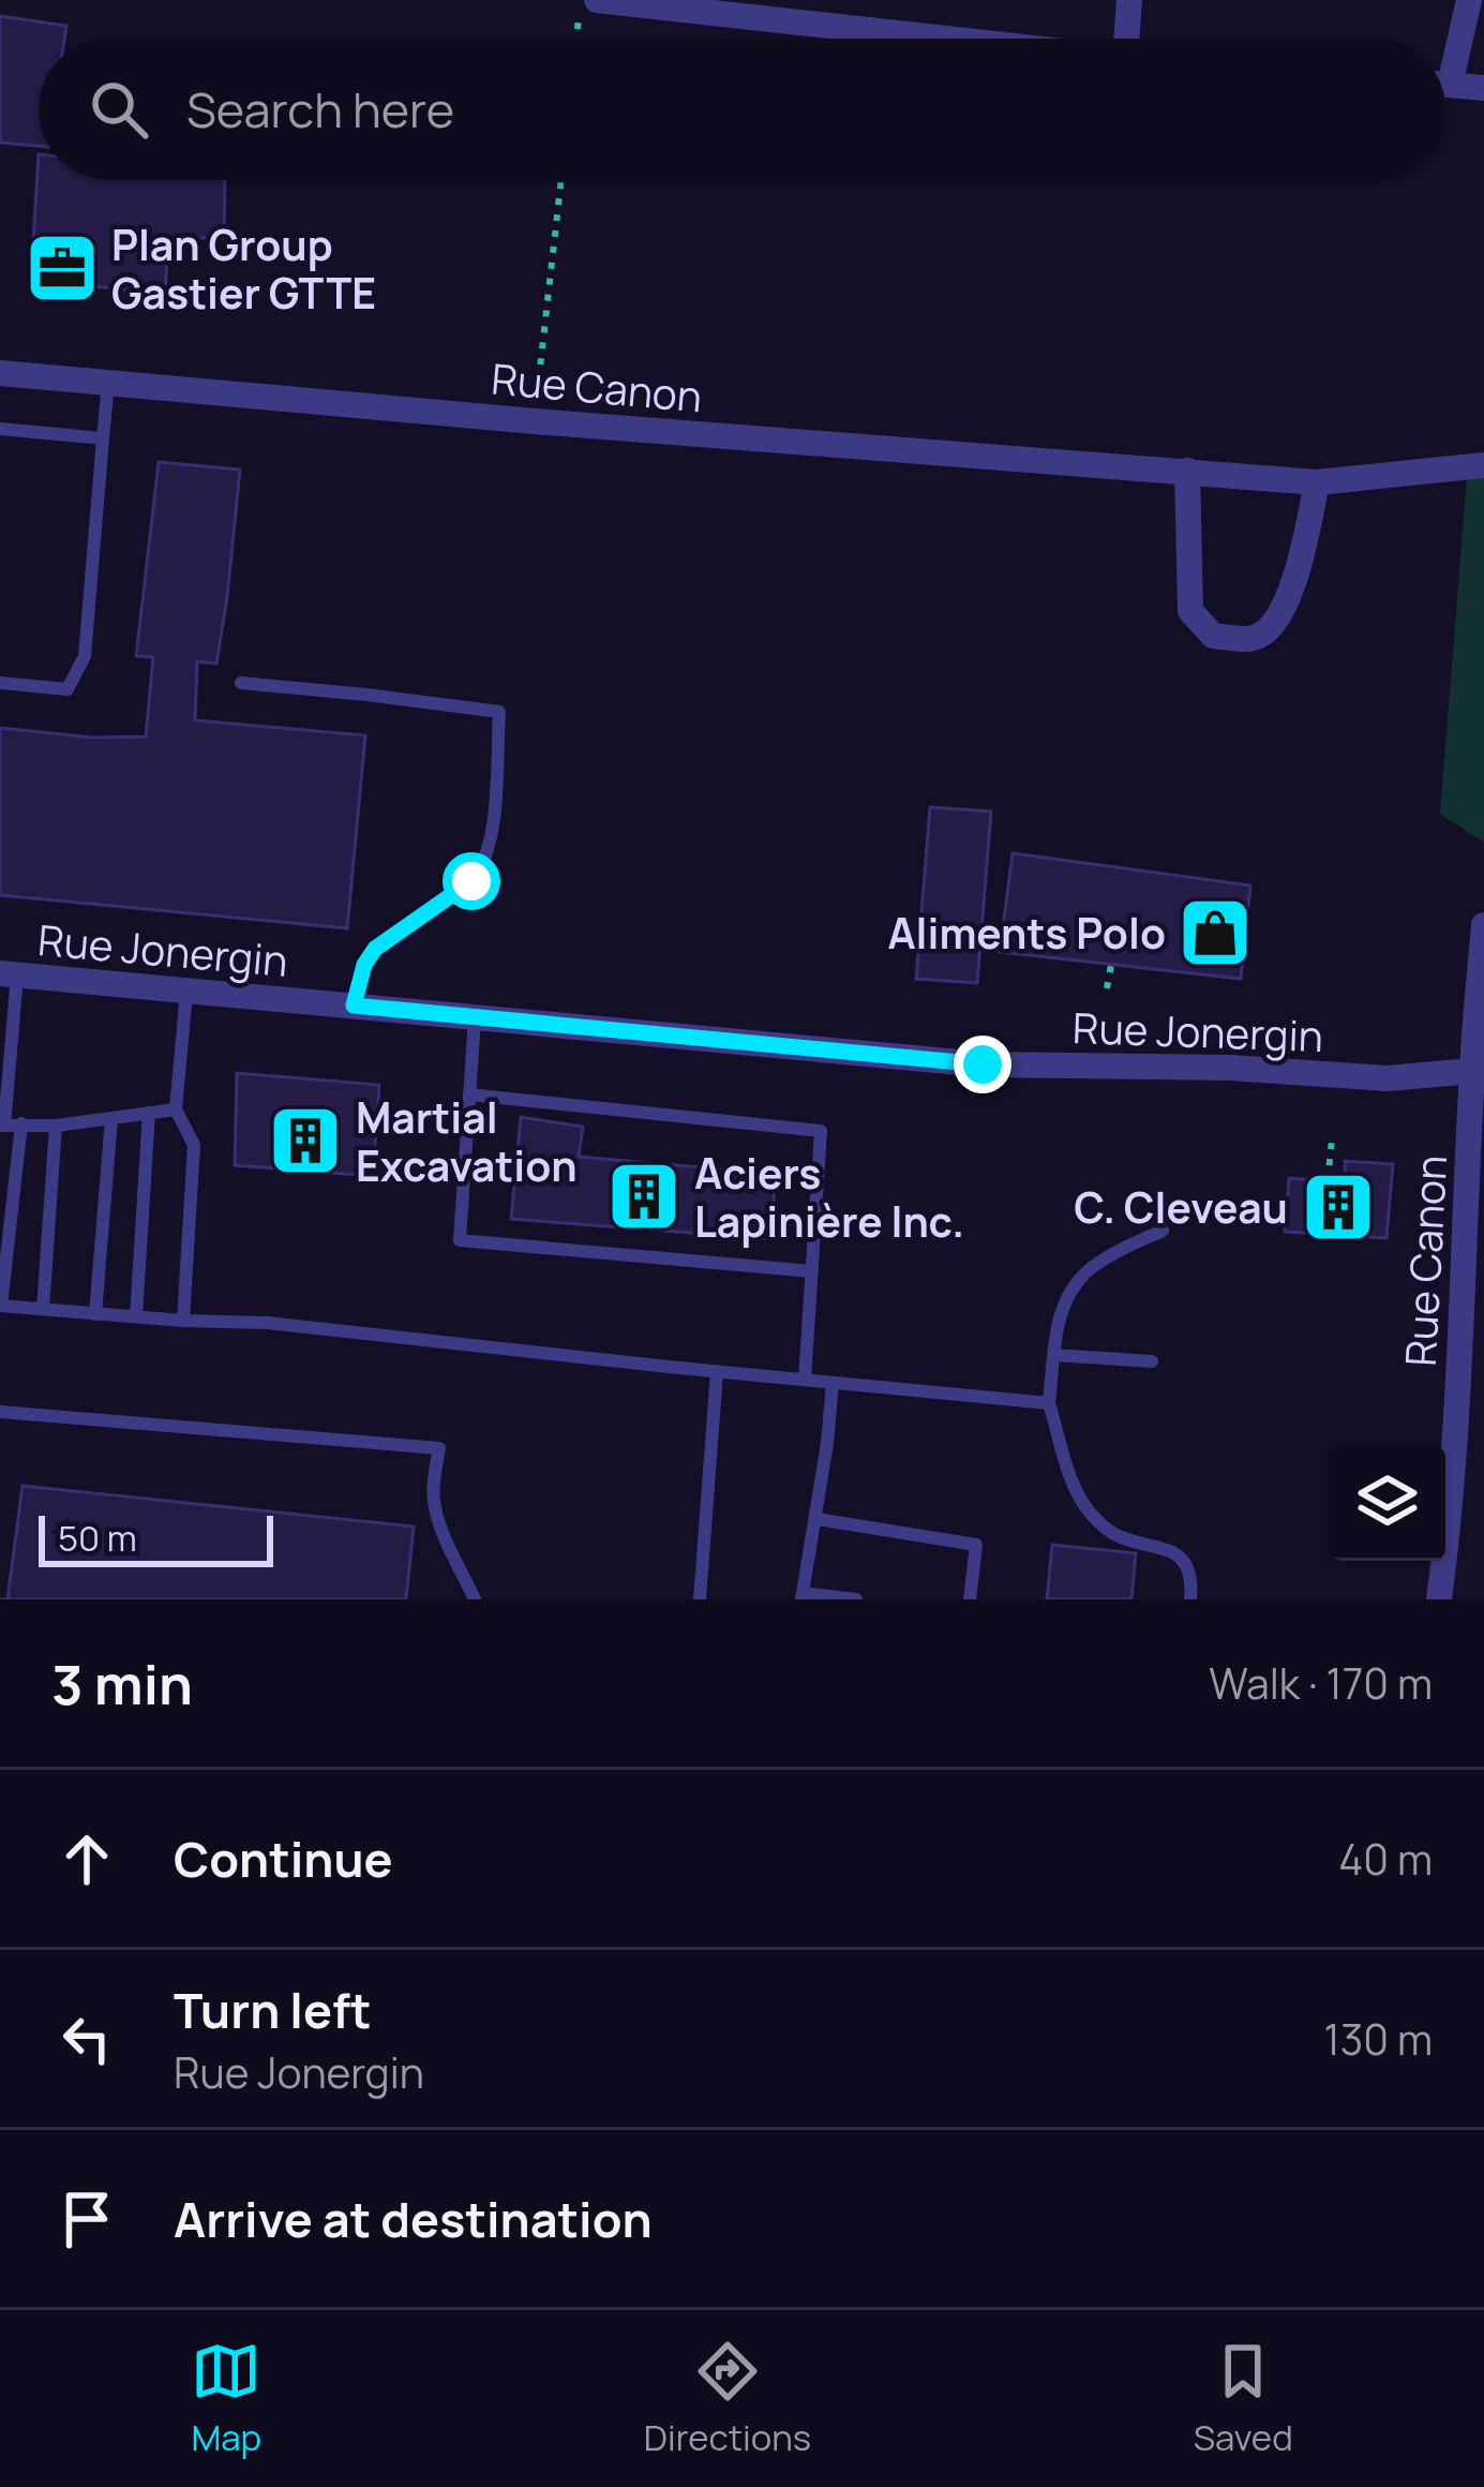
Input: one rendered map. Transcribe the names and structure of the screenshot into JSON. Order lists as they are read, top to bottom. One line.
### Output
{"streets":{"street":["Rue Canon","Rue Jonergin"]},"crossings":[["Rue Canon","Rue Jonergin"]],"places":{"office":["Plan Group Gastier GTTE"],"shop":["Aliments Polo"],"building":["Martial Excavation","Aciers Lapinière Inc.","C. Cleveau"]},"scale_bar":"50 m","page":{"search":"Search here","scale":"50 m","heading":["3 min","Walk · 170 m"],"list":[["Continue","40 m"],["Turn left","Rue Jonergin","130 m"],"Arrive at destination"],"nav":["Map","Directions","Saved"]}}
